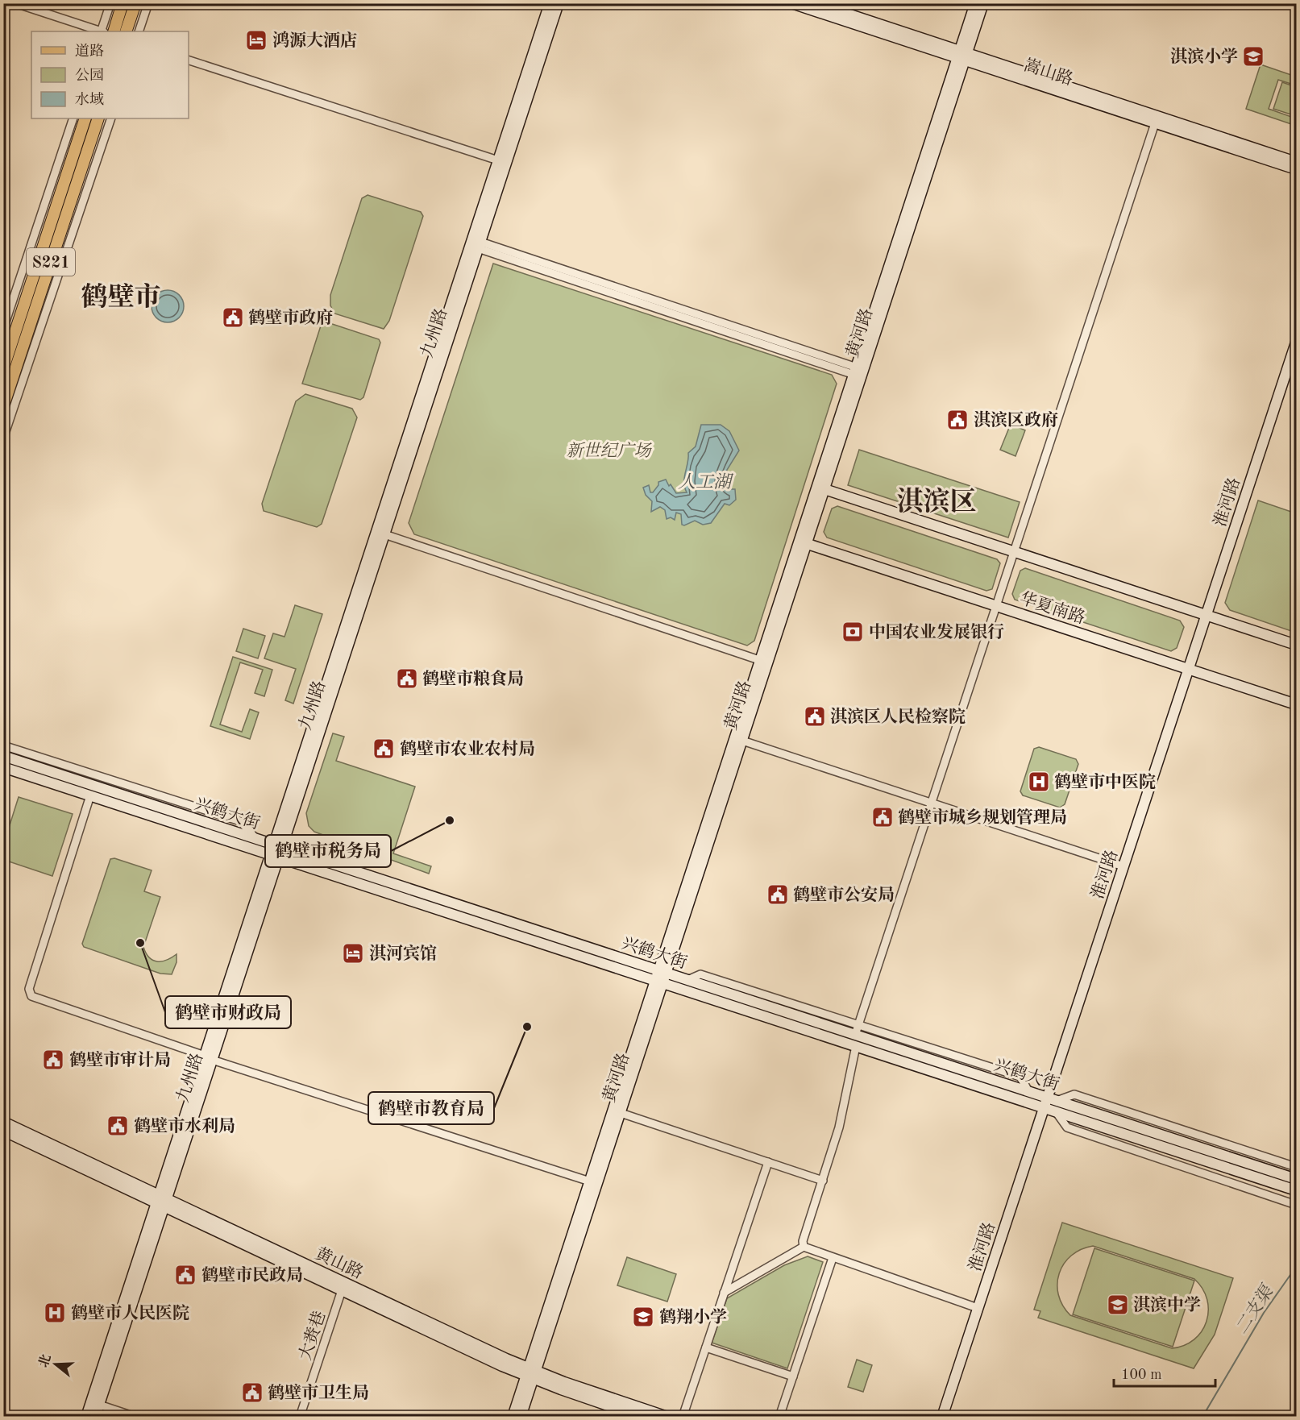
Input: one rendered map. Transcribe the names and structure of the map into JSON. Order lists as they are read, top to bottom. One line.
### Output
{"streets":{"main road":["S221"],"street":["嵩山路","九州路","黄河路","淮河路","华夏南路","兴鹤大街","黄山路","大赉巷"]},"crossings":[["嵩山路","黄河路"],["九州路","兴鹤大街"],["九州路","黄山路"],["黄河路","华夏南路"],["黄河路","兴鹤大街"],["黄河路","黄山路"],["淮河路","华夏南路"],["淮河路","兴鹤大街"],["黄山路","大赉巷"]],"districts":["鹤壁市","淇滨区"],"water":["人工湖","二支渠"],"parks":["新世纪广场"],"places":{"hotel":["鸿源大酒店","淇河宾馆"],"school or university":["淇滨小学","淇滨中学","鹤翔小学"],"public building":["鹤壁市政府","淇滨区政府","鹤壁市粮食局","淇滨区人民检察院","鹤壁市农业农村局","鹤壁市城乡规划管理局","鹤壁市公安局","鹤壁市审计局","鹤壁市水利局","鹤壁市民政局","鹤壁市卫生局"],"bank":["中国农业发展银行"],"hospital":["鹤壁市中医院","鹤壁市人民医院"],"other":["鹤壁市税务局","鹤壁市财政局","鹤壁市教育局"]},"legend":["道路","公园","水域"],"scale_bar":"100 m","north":"left"}
